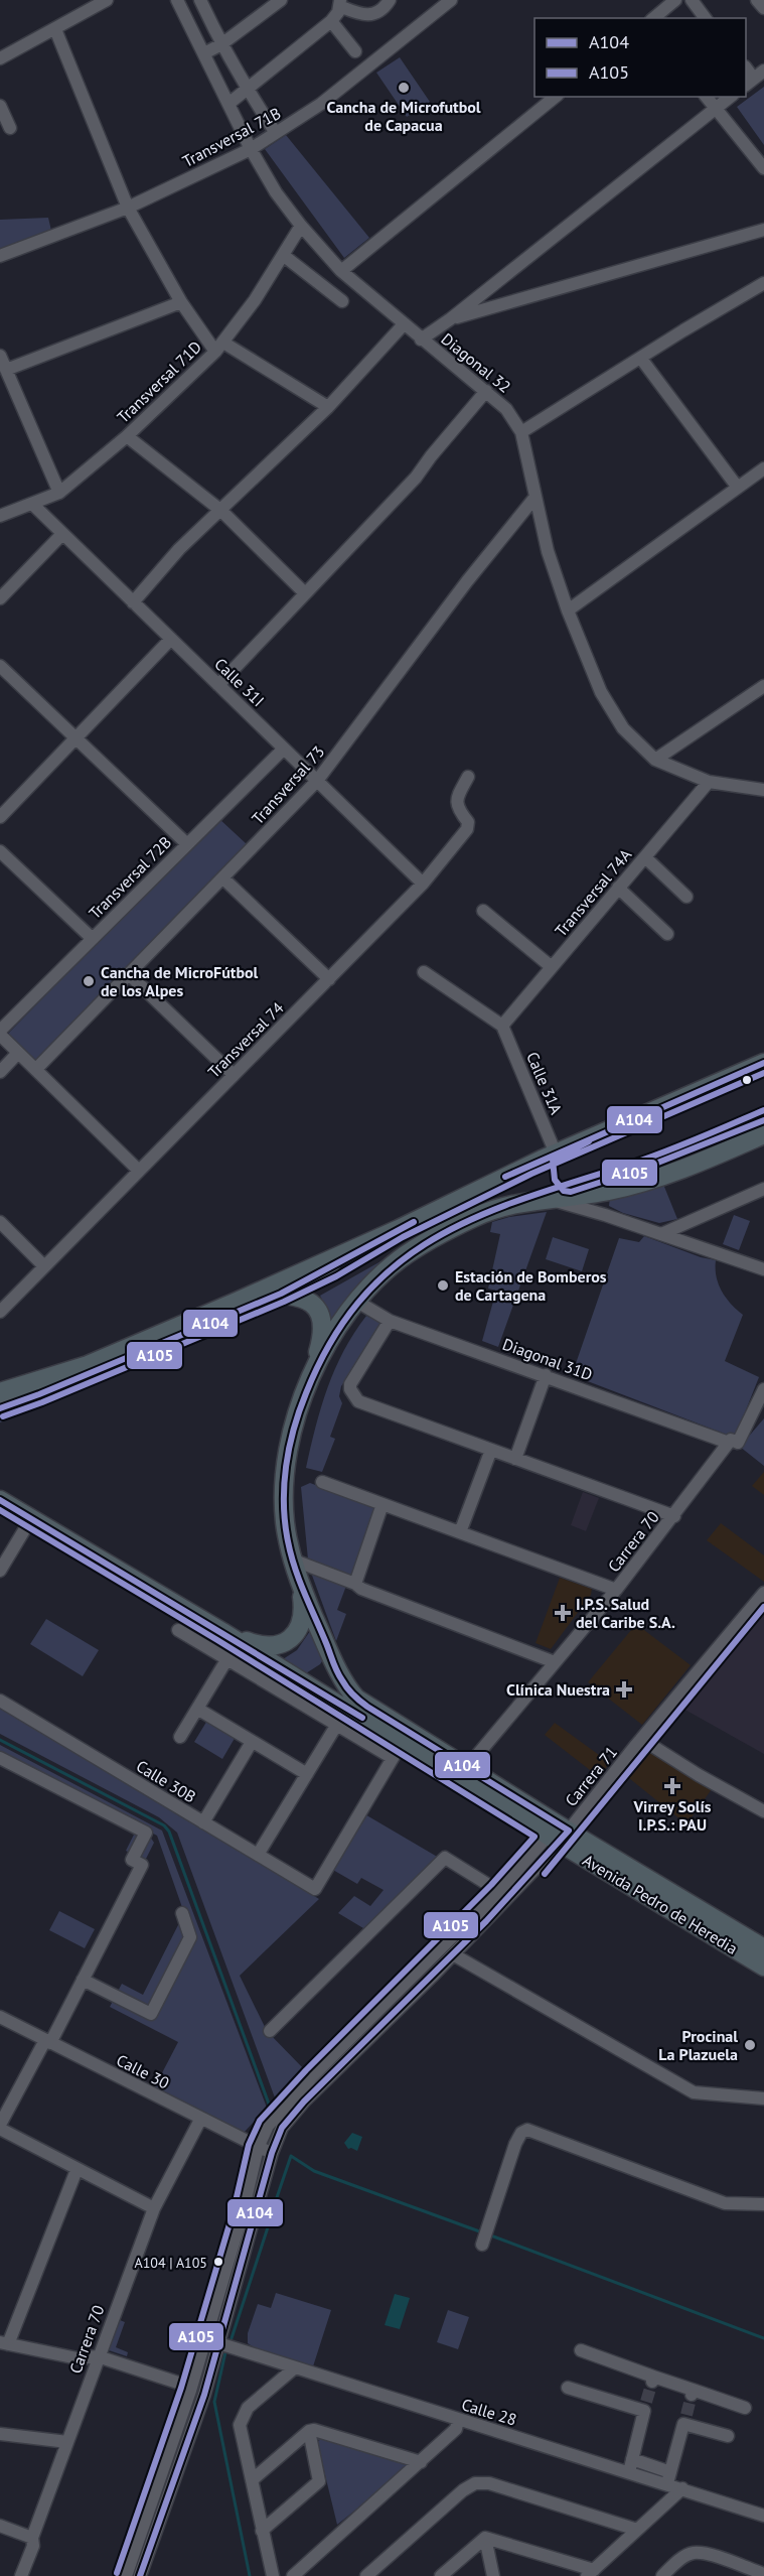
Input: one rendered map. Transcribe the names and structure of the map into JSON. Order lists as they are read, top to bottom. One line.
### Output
{"streets":{"highway":["Avenida Pedro de Heredia"],"street":["Transversal 71B","Diagonal 32","Transversal 71D","Calle 31I","Transversal 73","Transversal 72B","Transversal 74A","Transversal 74","Calle 31A","Diagonal 31D","Carrera 70","Carrera 71","Calle 30B","Calle 30","Calle 28"]},"crossings":[["Transversal 71B","Diagonal 32"],["Diagonal 32","Transversal 71D"],["Diagonal 32","Transversal 73"],["Diagonal 32","Transversal 74A"],["Transversal 71D","Calle 31I"],["Calle 31I","Transversal 73"],["Calle 31I","Transversal 72B"],["Calle 31I","Transversal 74"],["Transversal 74A","Calle 31A"],["Diagonal 31D","Carrera 70"],["Carrera 70","Avenida Pedro de Heredia"],["Carrera 70","Calle 30"],["Carrera 71","Avenida Pedro de Heredia"],["Carrera 71","Calle 30"],["Carrera 71","Calle 28"],["Calle 30B","Avenida Pedro de Heredia"]],"places":{"other":["Cancha de Microfutbol de Capacua","Cancha de MicroFútbol de los Alpes","Estación de Bomberos de Cartagena","Procinal La Plazuela","A104 | A105"],"health":["I.P.S. Salud del Caribe S.A.","Clínica Nuestra","Virrey Solís I.P.S.: PAU"]},"lines":["transit line A104","transit line A105"],"legend":["A104","A105"]}
